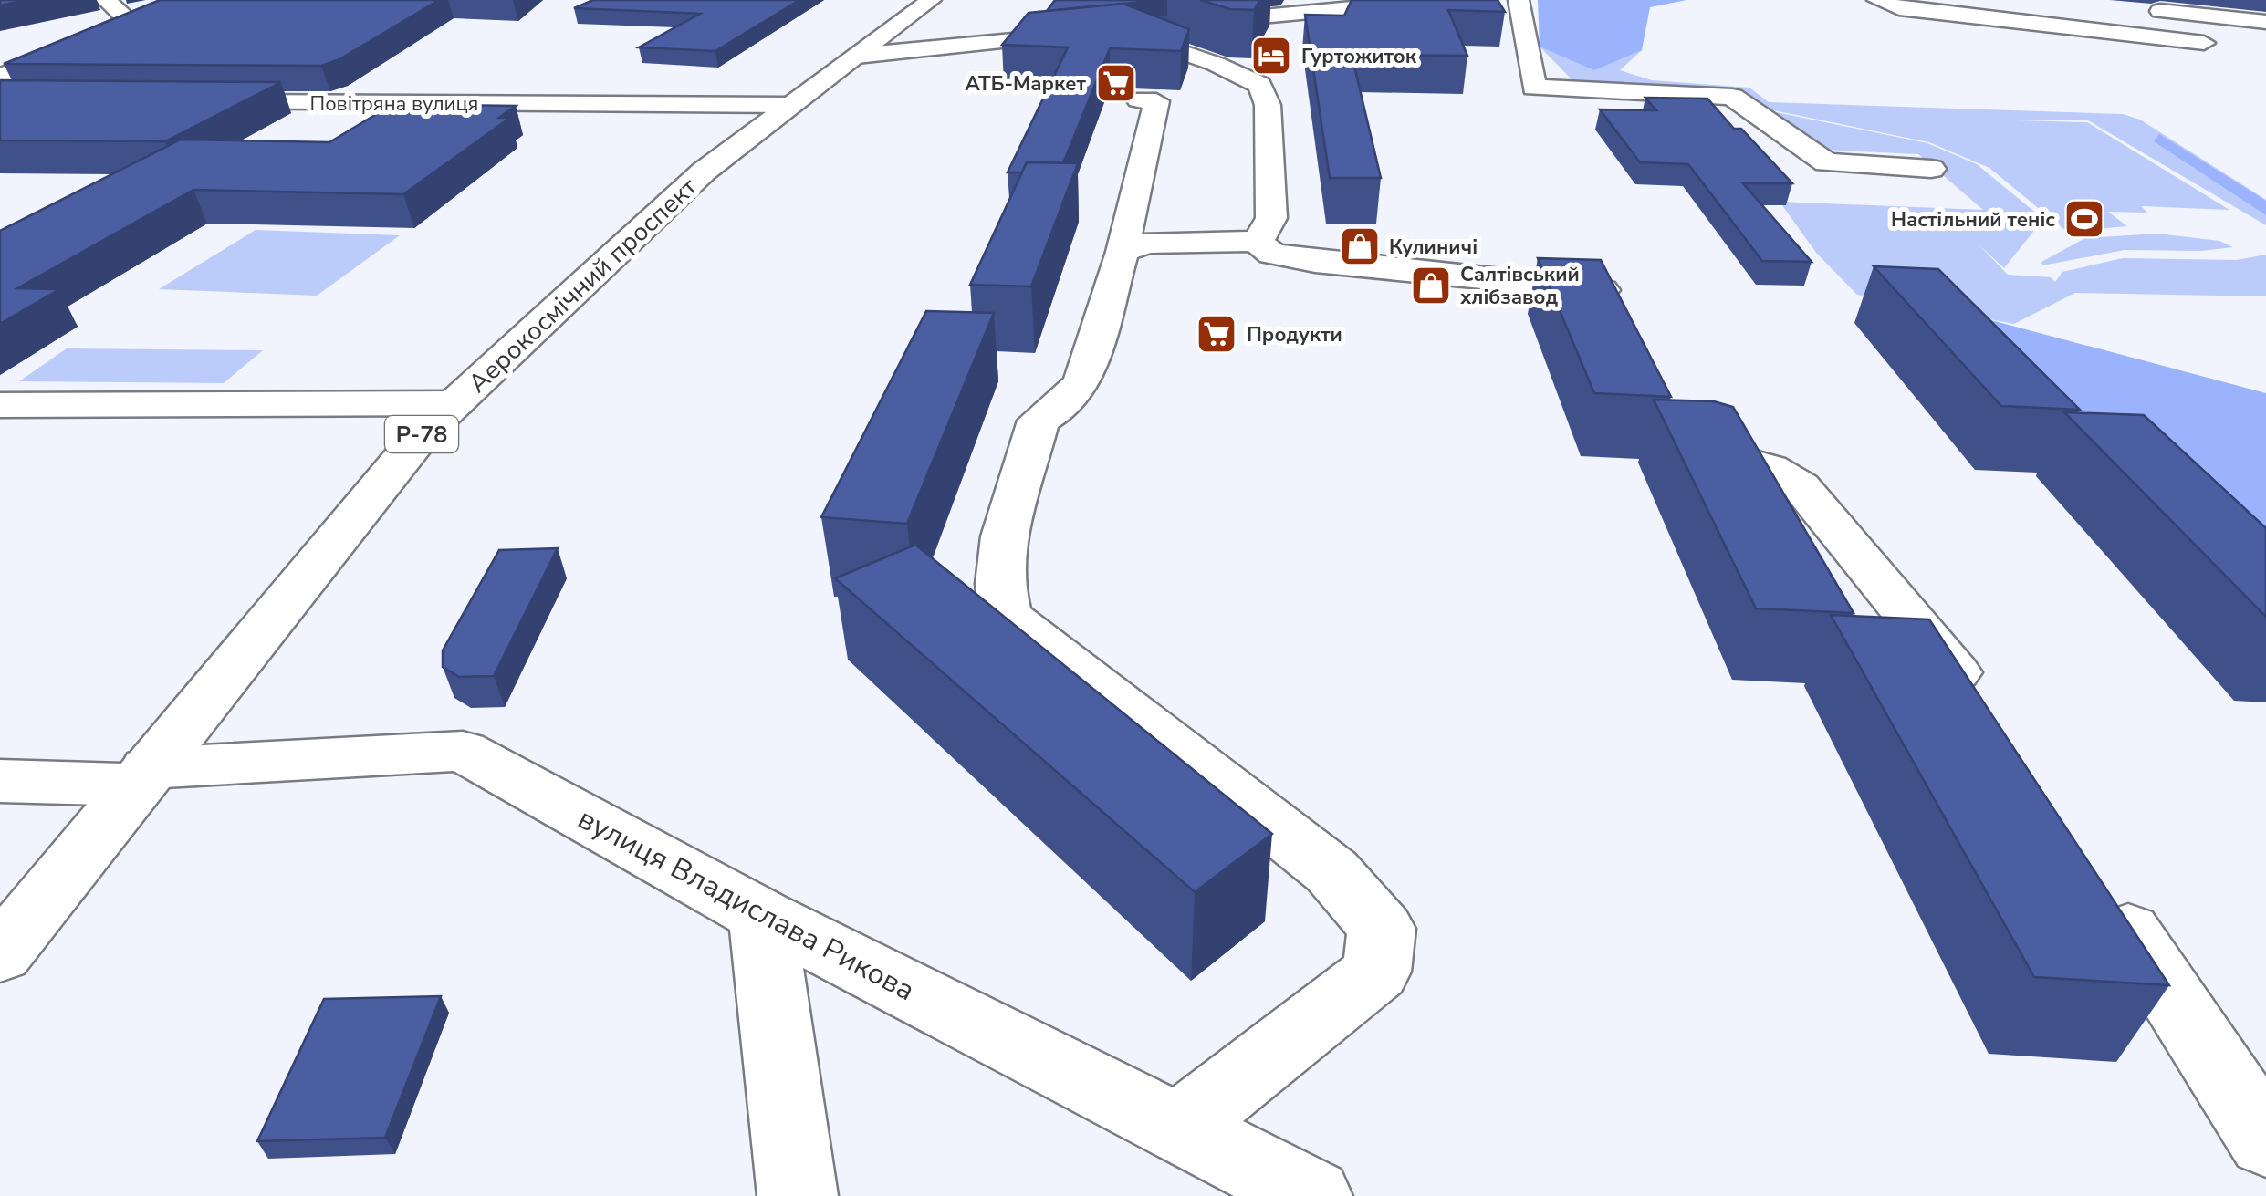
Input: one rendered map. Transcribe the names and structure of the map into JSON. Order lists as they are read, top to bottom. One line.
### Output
{"streets":{"main road":["Повітряна вулиця","Аерокосмічний проспект","Р-78","вулиця Владислава Рикова"]},"crossings":[["Повітряна вулиця","Аерокосмічний проспект"],["Аерокосмічний проспект","вулиця Владислава Рикова"]],"places":{"hotel":["Гуртожиток"],"supermarket":["АТБ-Маркет","Продукти"],"sports":["Настільний теніс"],"shop":["Кулиничі","Салтівський хлібзавод"]}}
